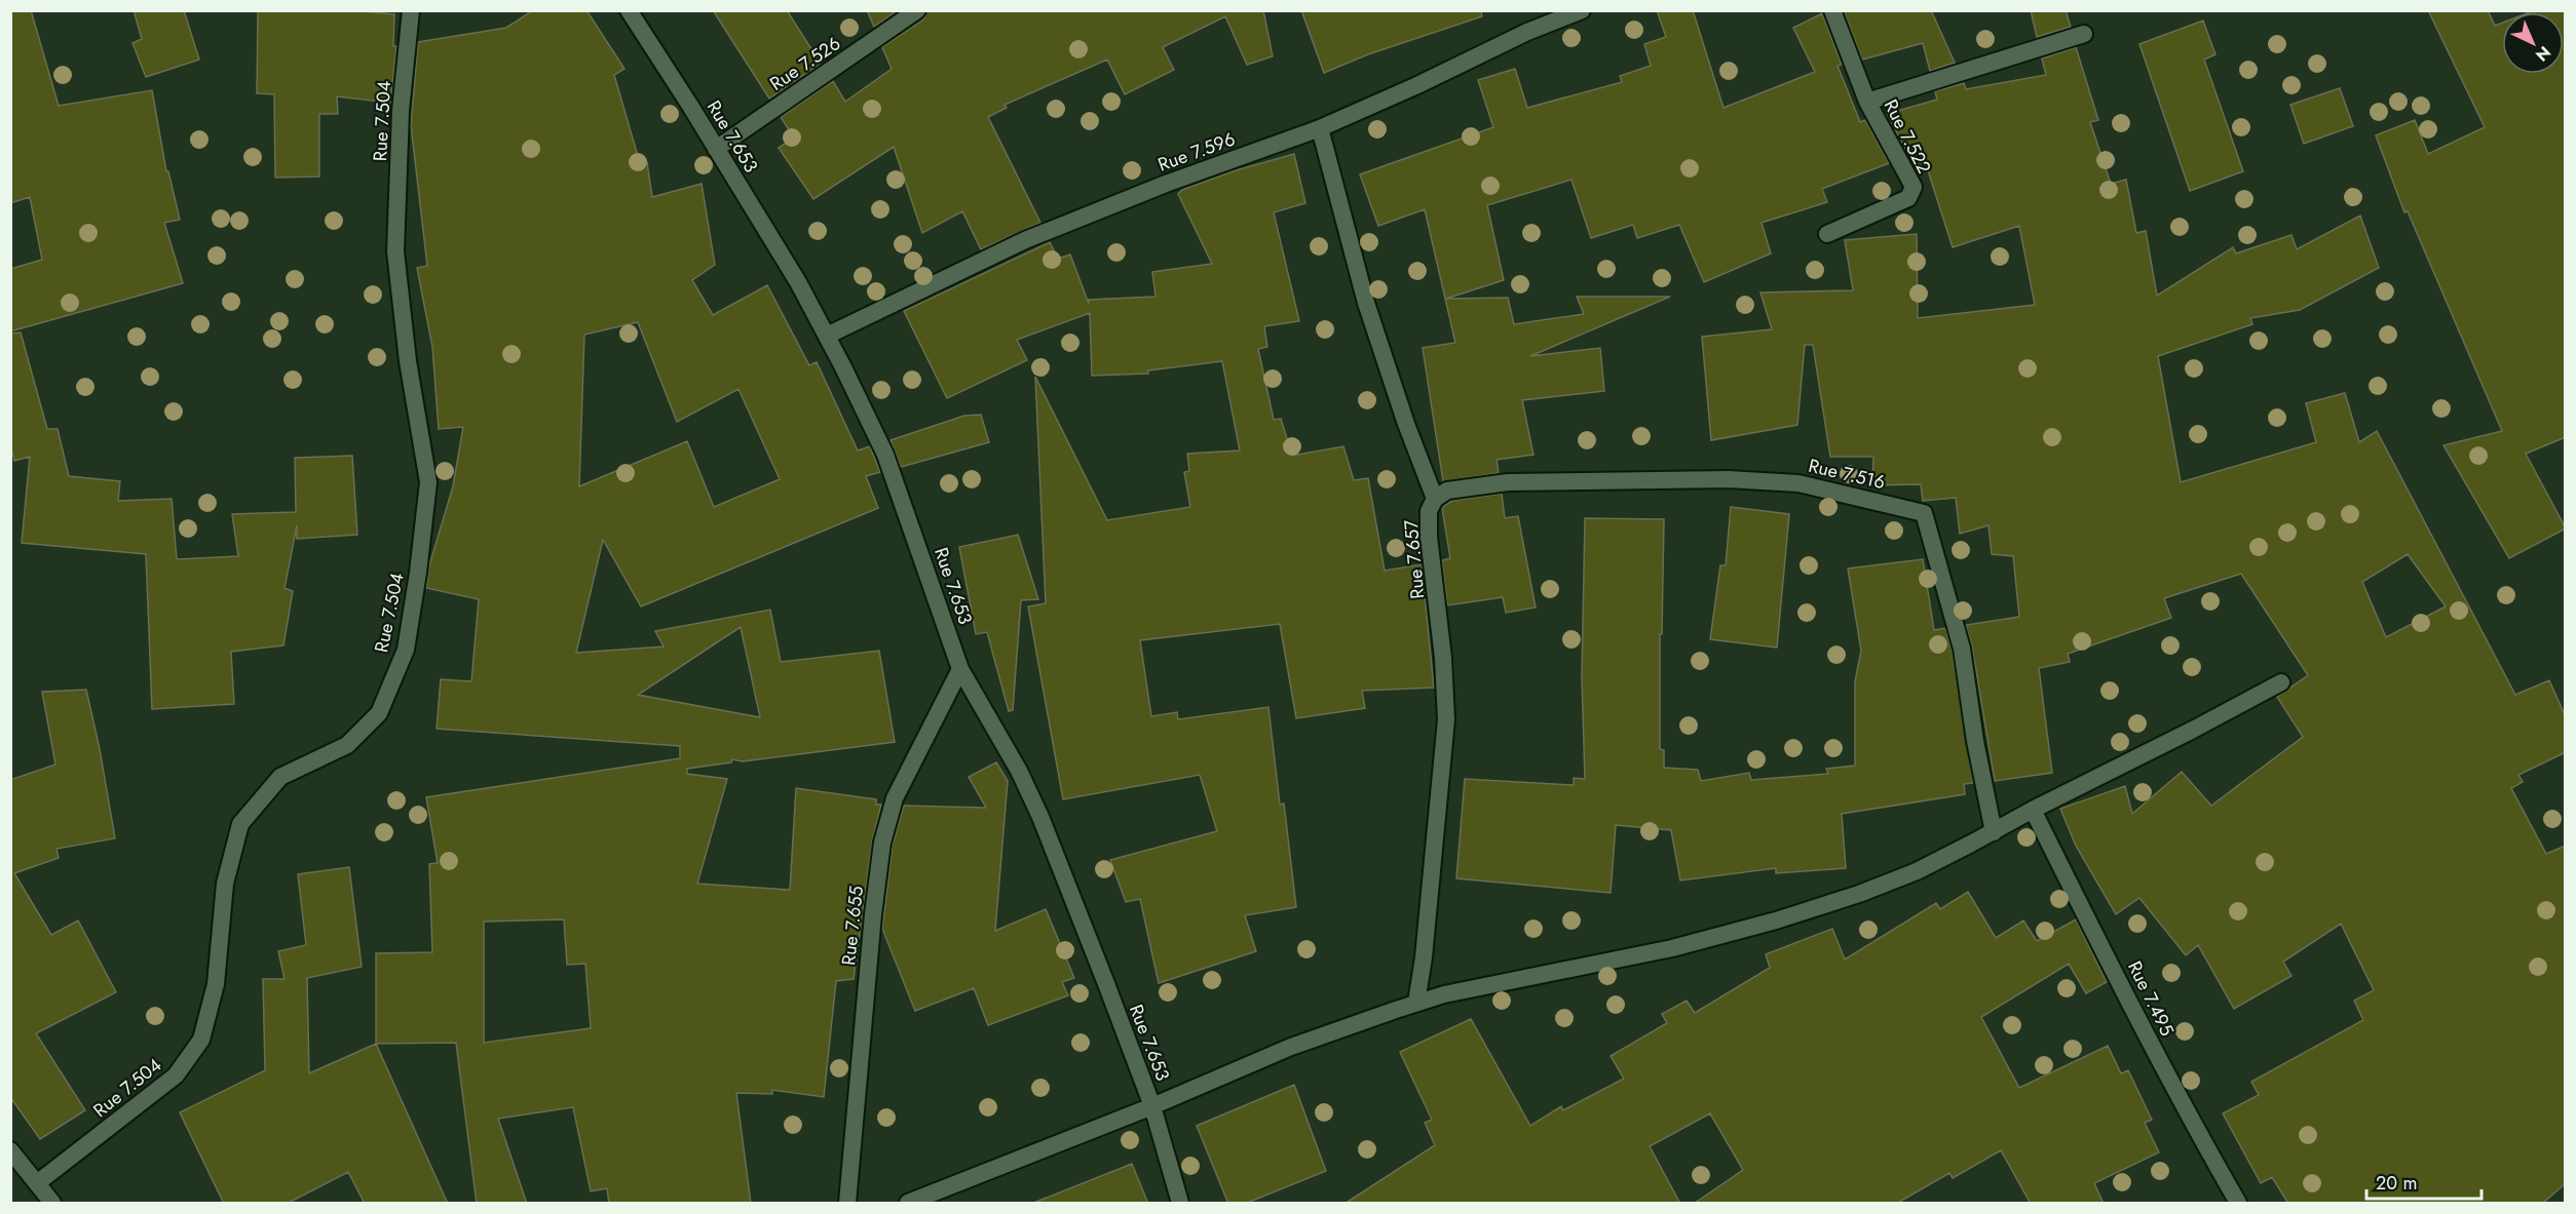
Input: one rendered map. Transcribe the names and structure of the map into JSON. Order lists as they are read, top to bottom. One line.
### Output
{"streets":{"street":["Rue 7.526","Rue 7.504","Rue 7.653","Rue 7.522","Rue 7.596","Rue 7.516","Rue 7.657","Rue 7.655","Rue 7.495"]},"crossings":[["Rue 7.526","Rue 7.653"],["Rue 7.653","Rue 7.596"],["Rue 7.653","Rue 7.655"],["Rue 7.596","Rue 7.657"],["Rue 7.516","Rue 7.657"]],"scale_bar":"20 m","north":"bottom right"}
